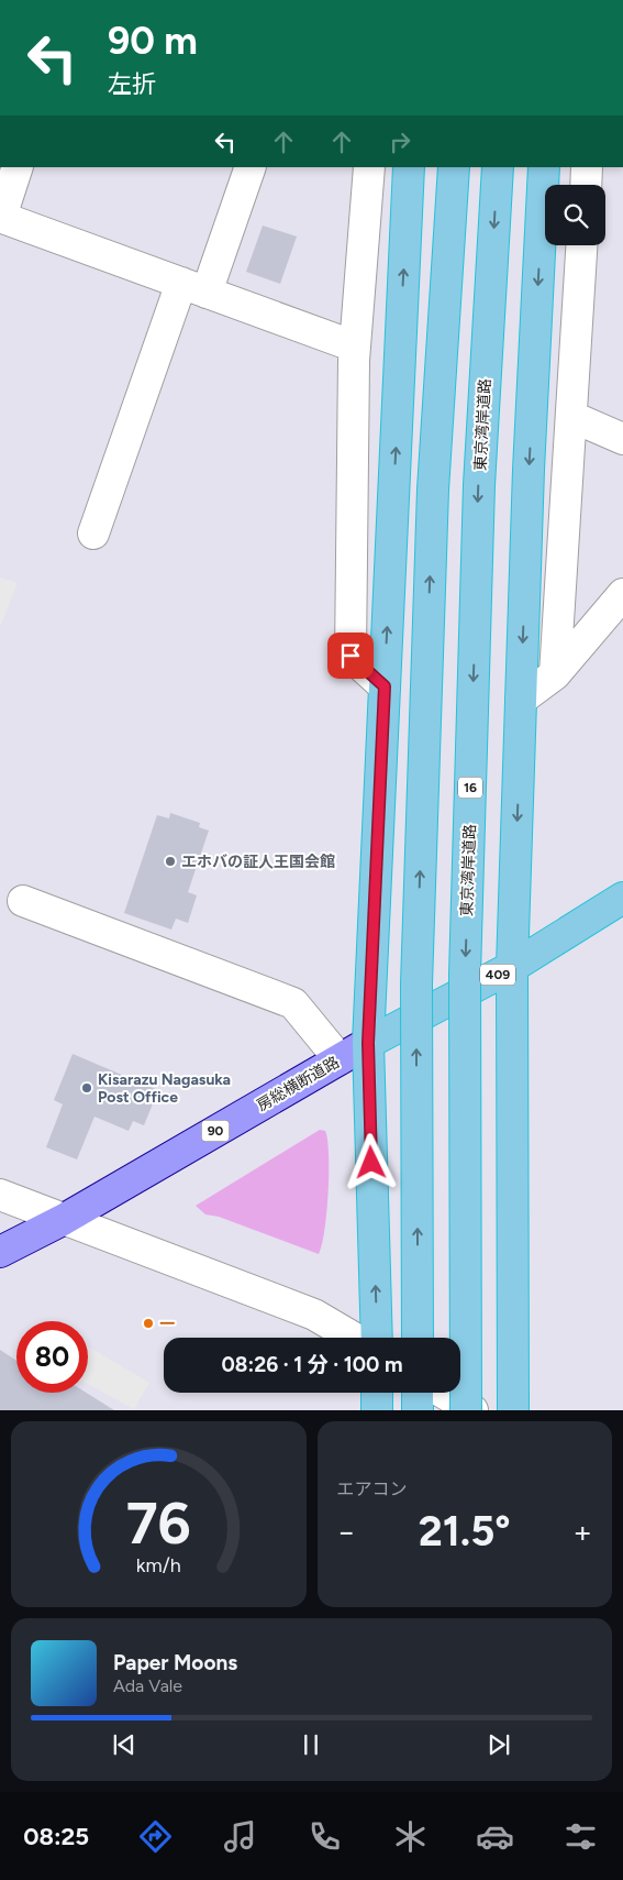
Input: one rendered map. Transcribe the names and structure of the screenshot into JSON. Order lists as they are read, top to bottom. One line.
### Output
{"streets":{"highway":["東京湾岸道路","16","409","房総横断道路"],"main road":["90"]},"places":["エホバの証人王国会館","Kisarazu Nagasuka Post Office","一"],"page":{"turn":["90 m","左折"],"limit":"80","trip":"08:26 · 1 分 · 100 m","tile":"エアコン","heat":["−","21.5°","+"],"song":["Paper Moons","Ada Vale"],"tabs":"08:25","gauge":["76","km/h"]}}
